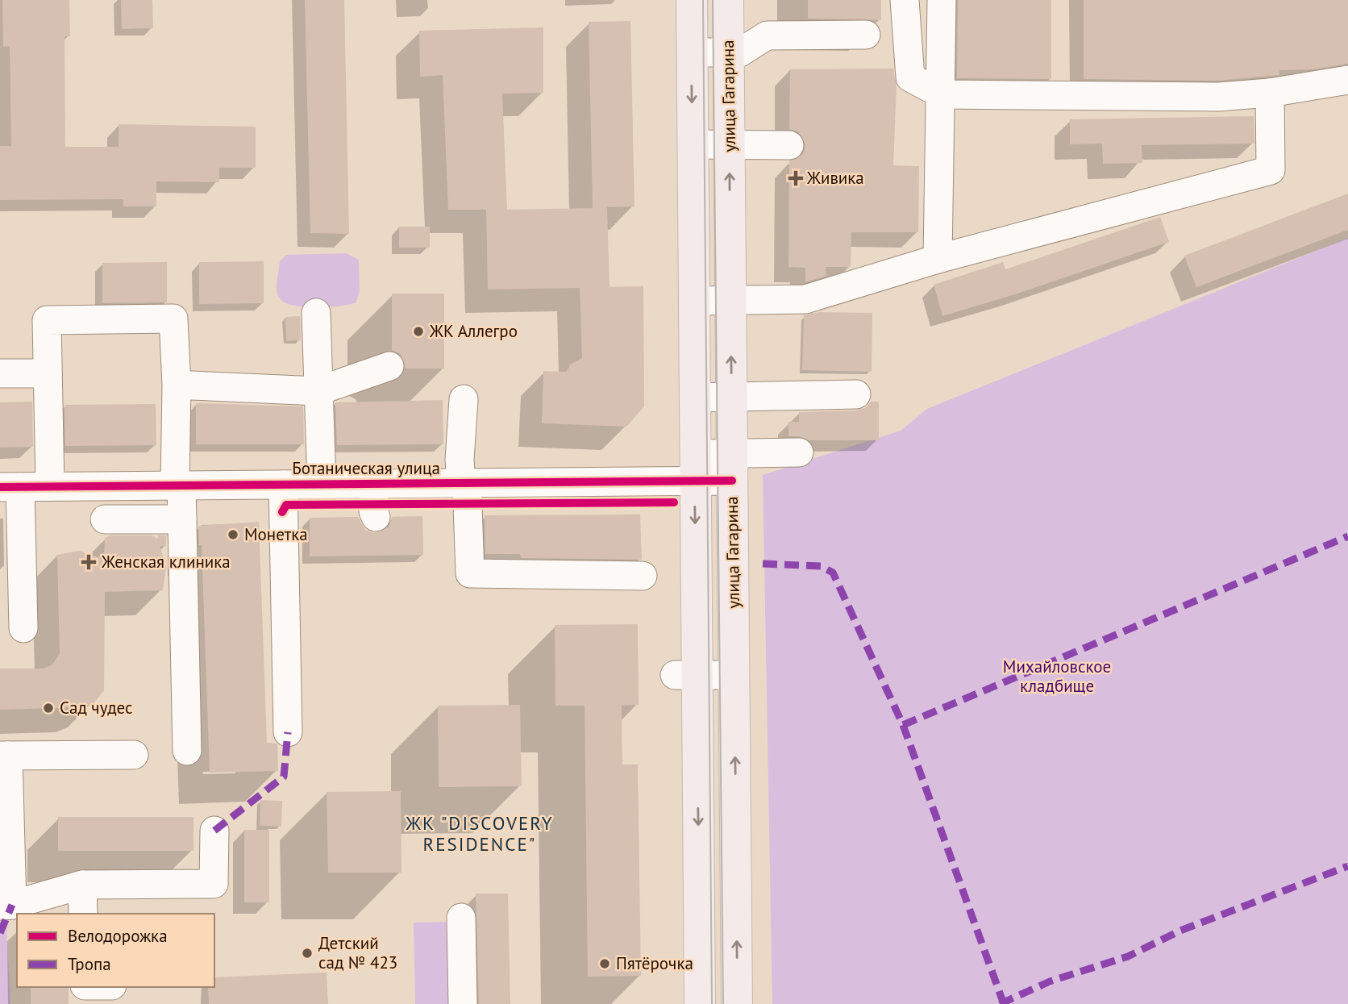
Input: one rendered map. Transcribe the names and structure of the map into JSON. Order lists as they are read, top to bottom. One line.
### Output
{"streets":{"main road":["улица Гагарина"],"street":["Ботаническая улица"]},"crossings":[["улица Гагарина","Ботаническая улица"]],"districts":["ЖК \"DISCOVERY RESIDENCE\""],"parks":["Михайловское кладбище"],"places":{"health":["Живика","Женская клиника"],"other":["ЖК Аллегро","Монетка","Сад чудес","Детский сад № 423","Пятёрочка"]},"legend":["Велодорожка","Тропа"]}
